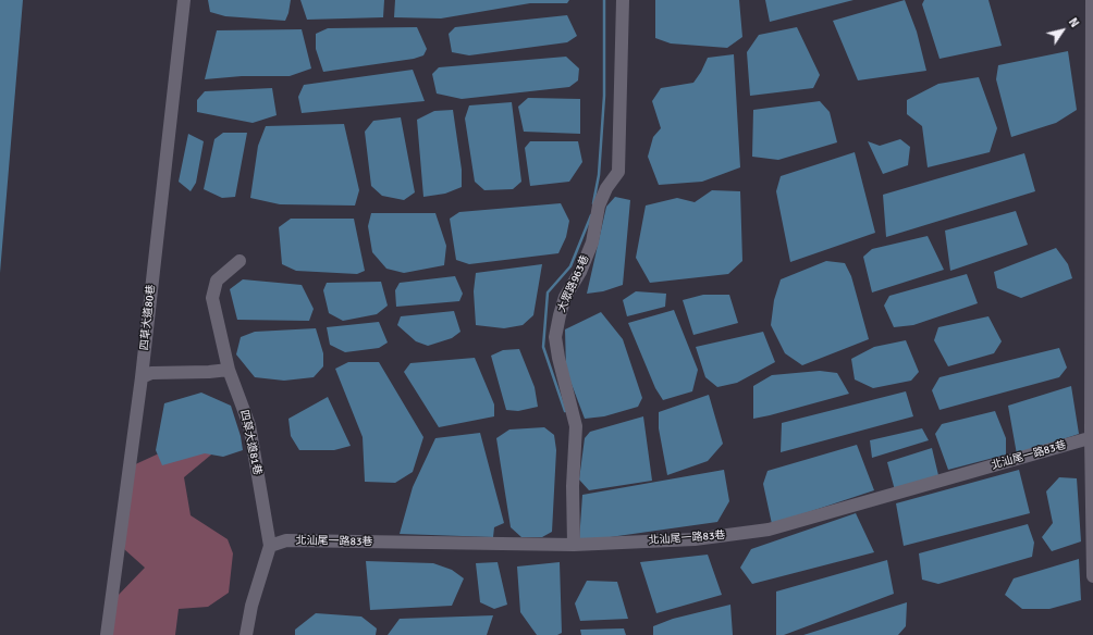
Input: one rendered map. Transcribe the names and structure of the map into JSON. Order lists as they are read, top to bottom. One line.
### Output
{"streets":{"street":["大眾路963巷","四草大道80巷","四草大道81巷","北汕尾一路83巷"]},"crossings":[["大眾路963巷","北汕尾一路83巷"],["四草大道81巷","北汕尾一路83巷"]],"north":"top right"}
